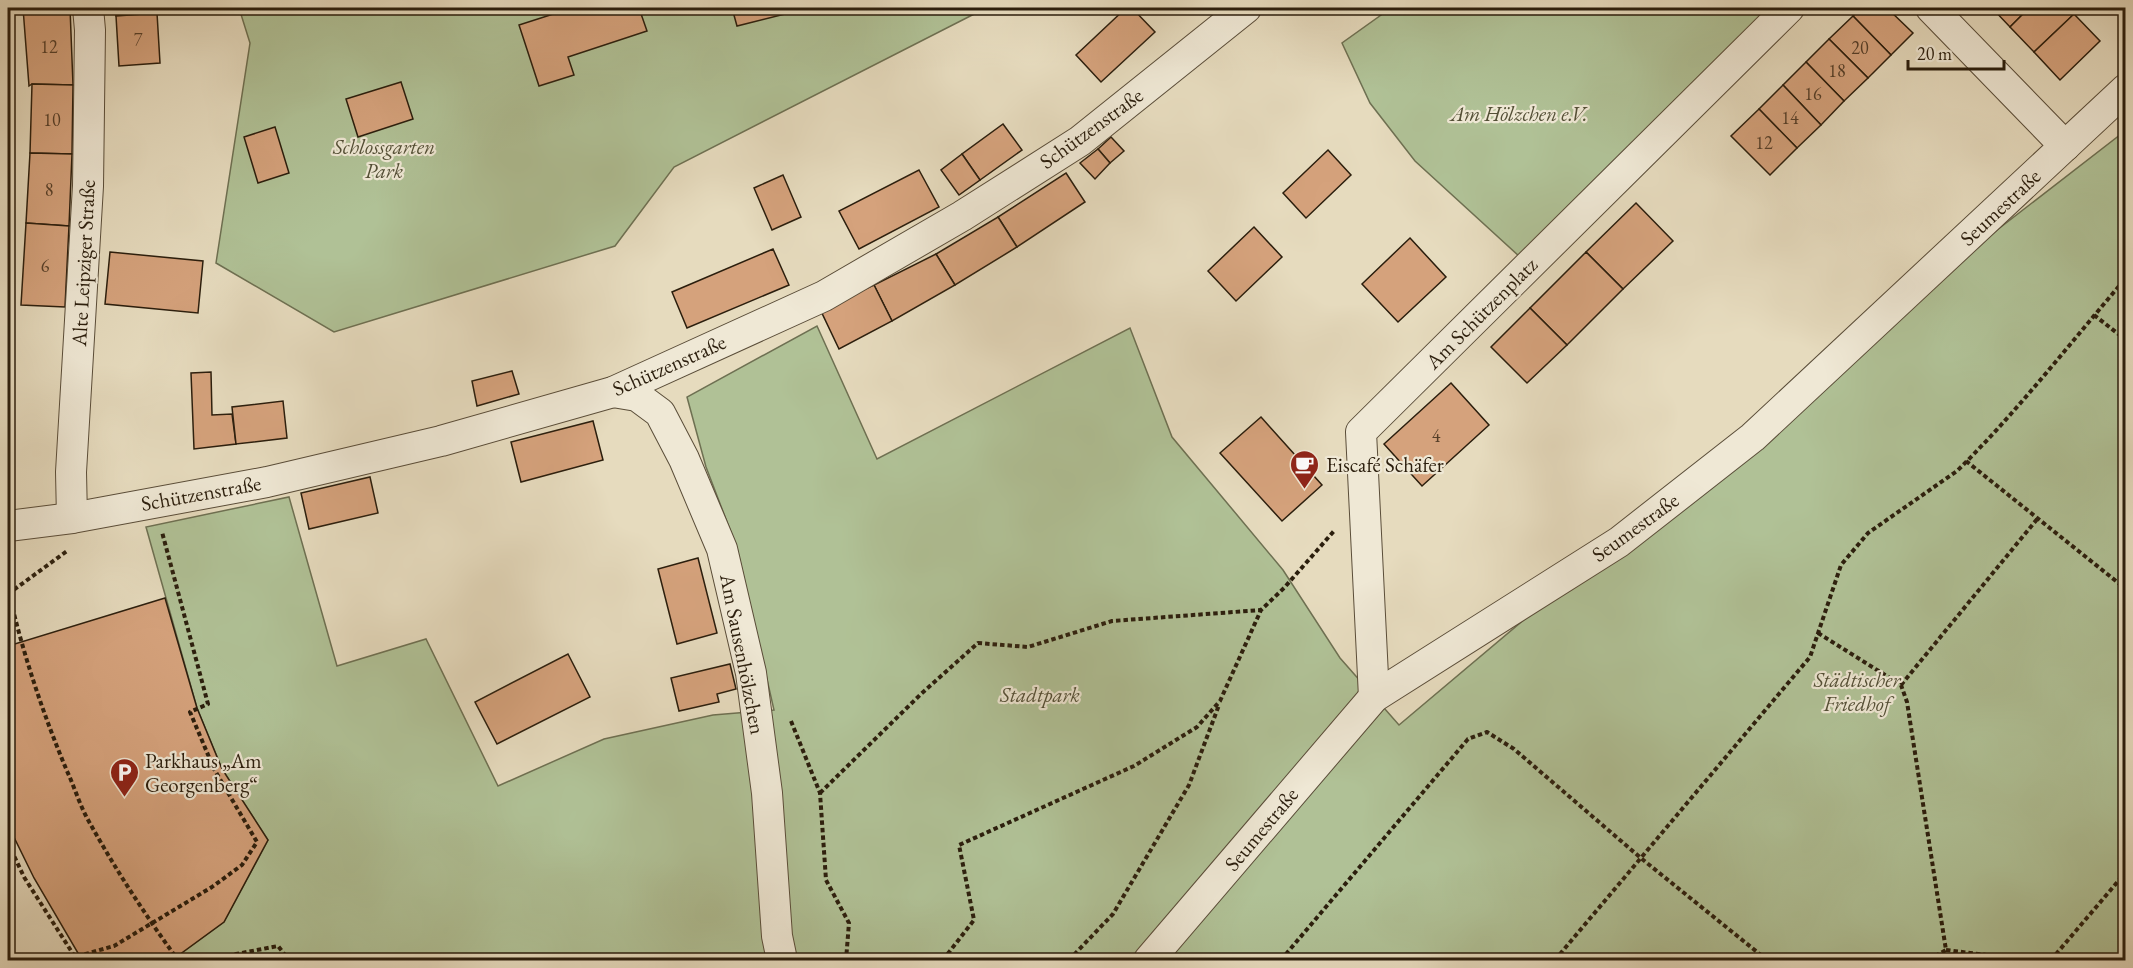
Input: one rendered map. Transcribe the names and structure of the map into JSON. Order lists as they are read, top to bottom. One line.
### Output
{"streets":{"street":["Schützenstraße","Seumestraße","Alte Leipziger Straße","Am Schützenplatz","Am Sausenhölzchen"]},"crossings":[["Schützenstraße","Alte Leipziger Straße"],["Schützenstraße","Am Sausenhölzchen"],["Seumestraße","Am Schützenplatz"]],"parks":["Am Hölzchen e.V.","Schlossgarten Park","Städtischer Friedhof","Stadtpark"],"places":{"cafe":["Eiscafé Schäfer"],"parking":["Parkhaus „Am Georgenberg“"]},"house_numbers":["7","12","20","18","16","14","10","12","8","6","4"],"scale_bar":"20 m"}
